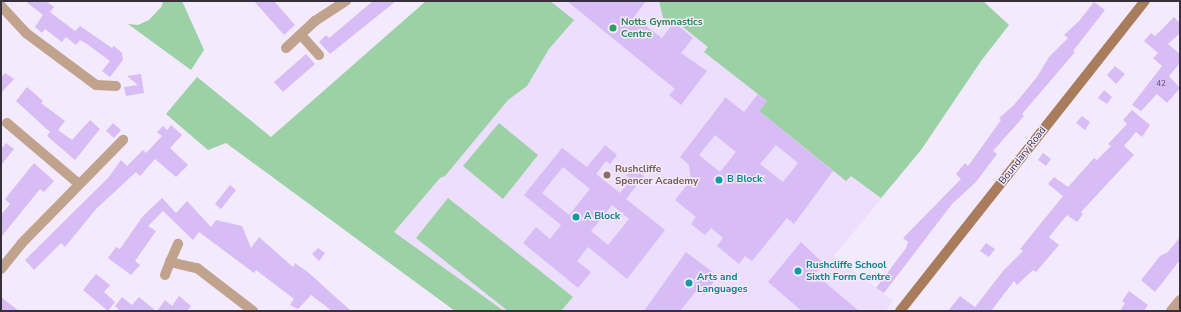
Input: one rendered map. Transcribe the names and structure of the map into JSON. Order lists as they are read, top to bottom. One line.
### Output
{"streets":{"street":["Boundary Road"]},"places":["Notts Gymnastics Centre","Rushcliffe Spencer Academy","B Block","A Block","Rushcliffe School Sixth Form Centre","Arts and Languages"],"house_numbers":["42"]}
